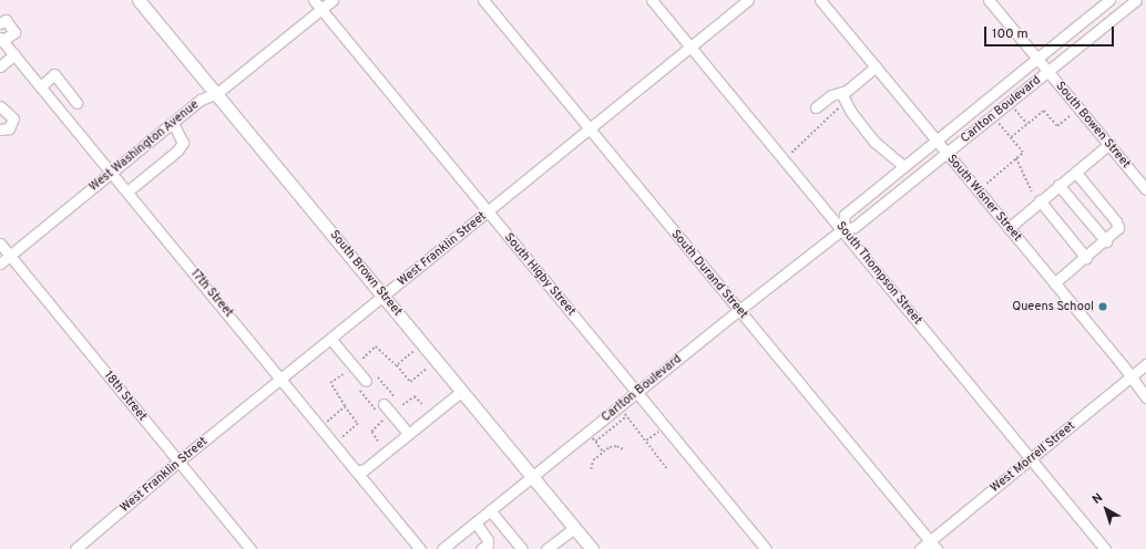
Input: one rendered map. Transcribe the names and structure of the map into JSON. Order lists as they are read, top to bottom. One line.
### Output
{"streets":{"main road":["South Brown Street"],"street":["Carlton Boulevard","South Bowen Street","West Washington Avenue","South Wisner Street","West Franklin Street","South Thompson Street","South Higby Street","South Durand Street","17th Street","18th Street","West Morrell Street"]},"crossings":[["Carlton Boulevard","South Bowen Street"],["Carlton Boulevard","South Wisner Street"],["Carlton Boulevard","South Brown Street"],["Carlton Boulevard","South Thompson Street"],["Carlton Boulevard","South Higby Street"],["Carlton Boulevard","South Durand Street"],["West Washington Avenue","South Brown Street"],["West Washington Avenue","South Higby Street"],["West Washington Avenue","17th Street"],["West Washington Avenue","18th Street"],["South Wisner Street","West Morrell Street"],["West Franklin Street","South Brown Street"],["West Franklin Street","South Thompson Street"],["West Franklin Street","South Higby Street"],["West Franklin Street","South Durand Street"],["West Franklin Street","17th Street"],["West Franklin Street","18th Street"],["South Thompson Street","West Morrell Street"],["South Durand Street","West Morrell Street"]],"places":["Queens School"],"scale_bar":"100 m","north":"top left"}
